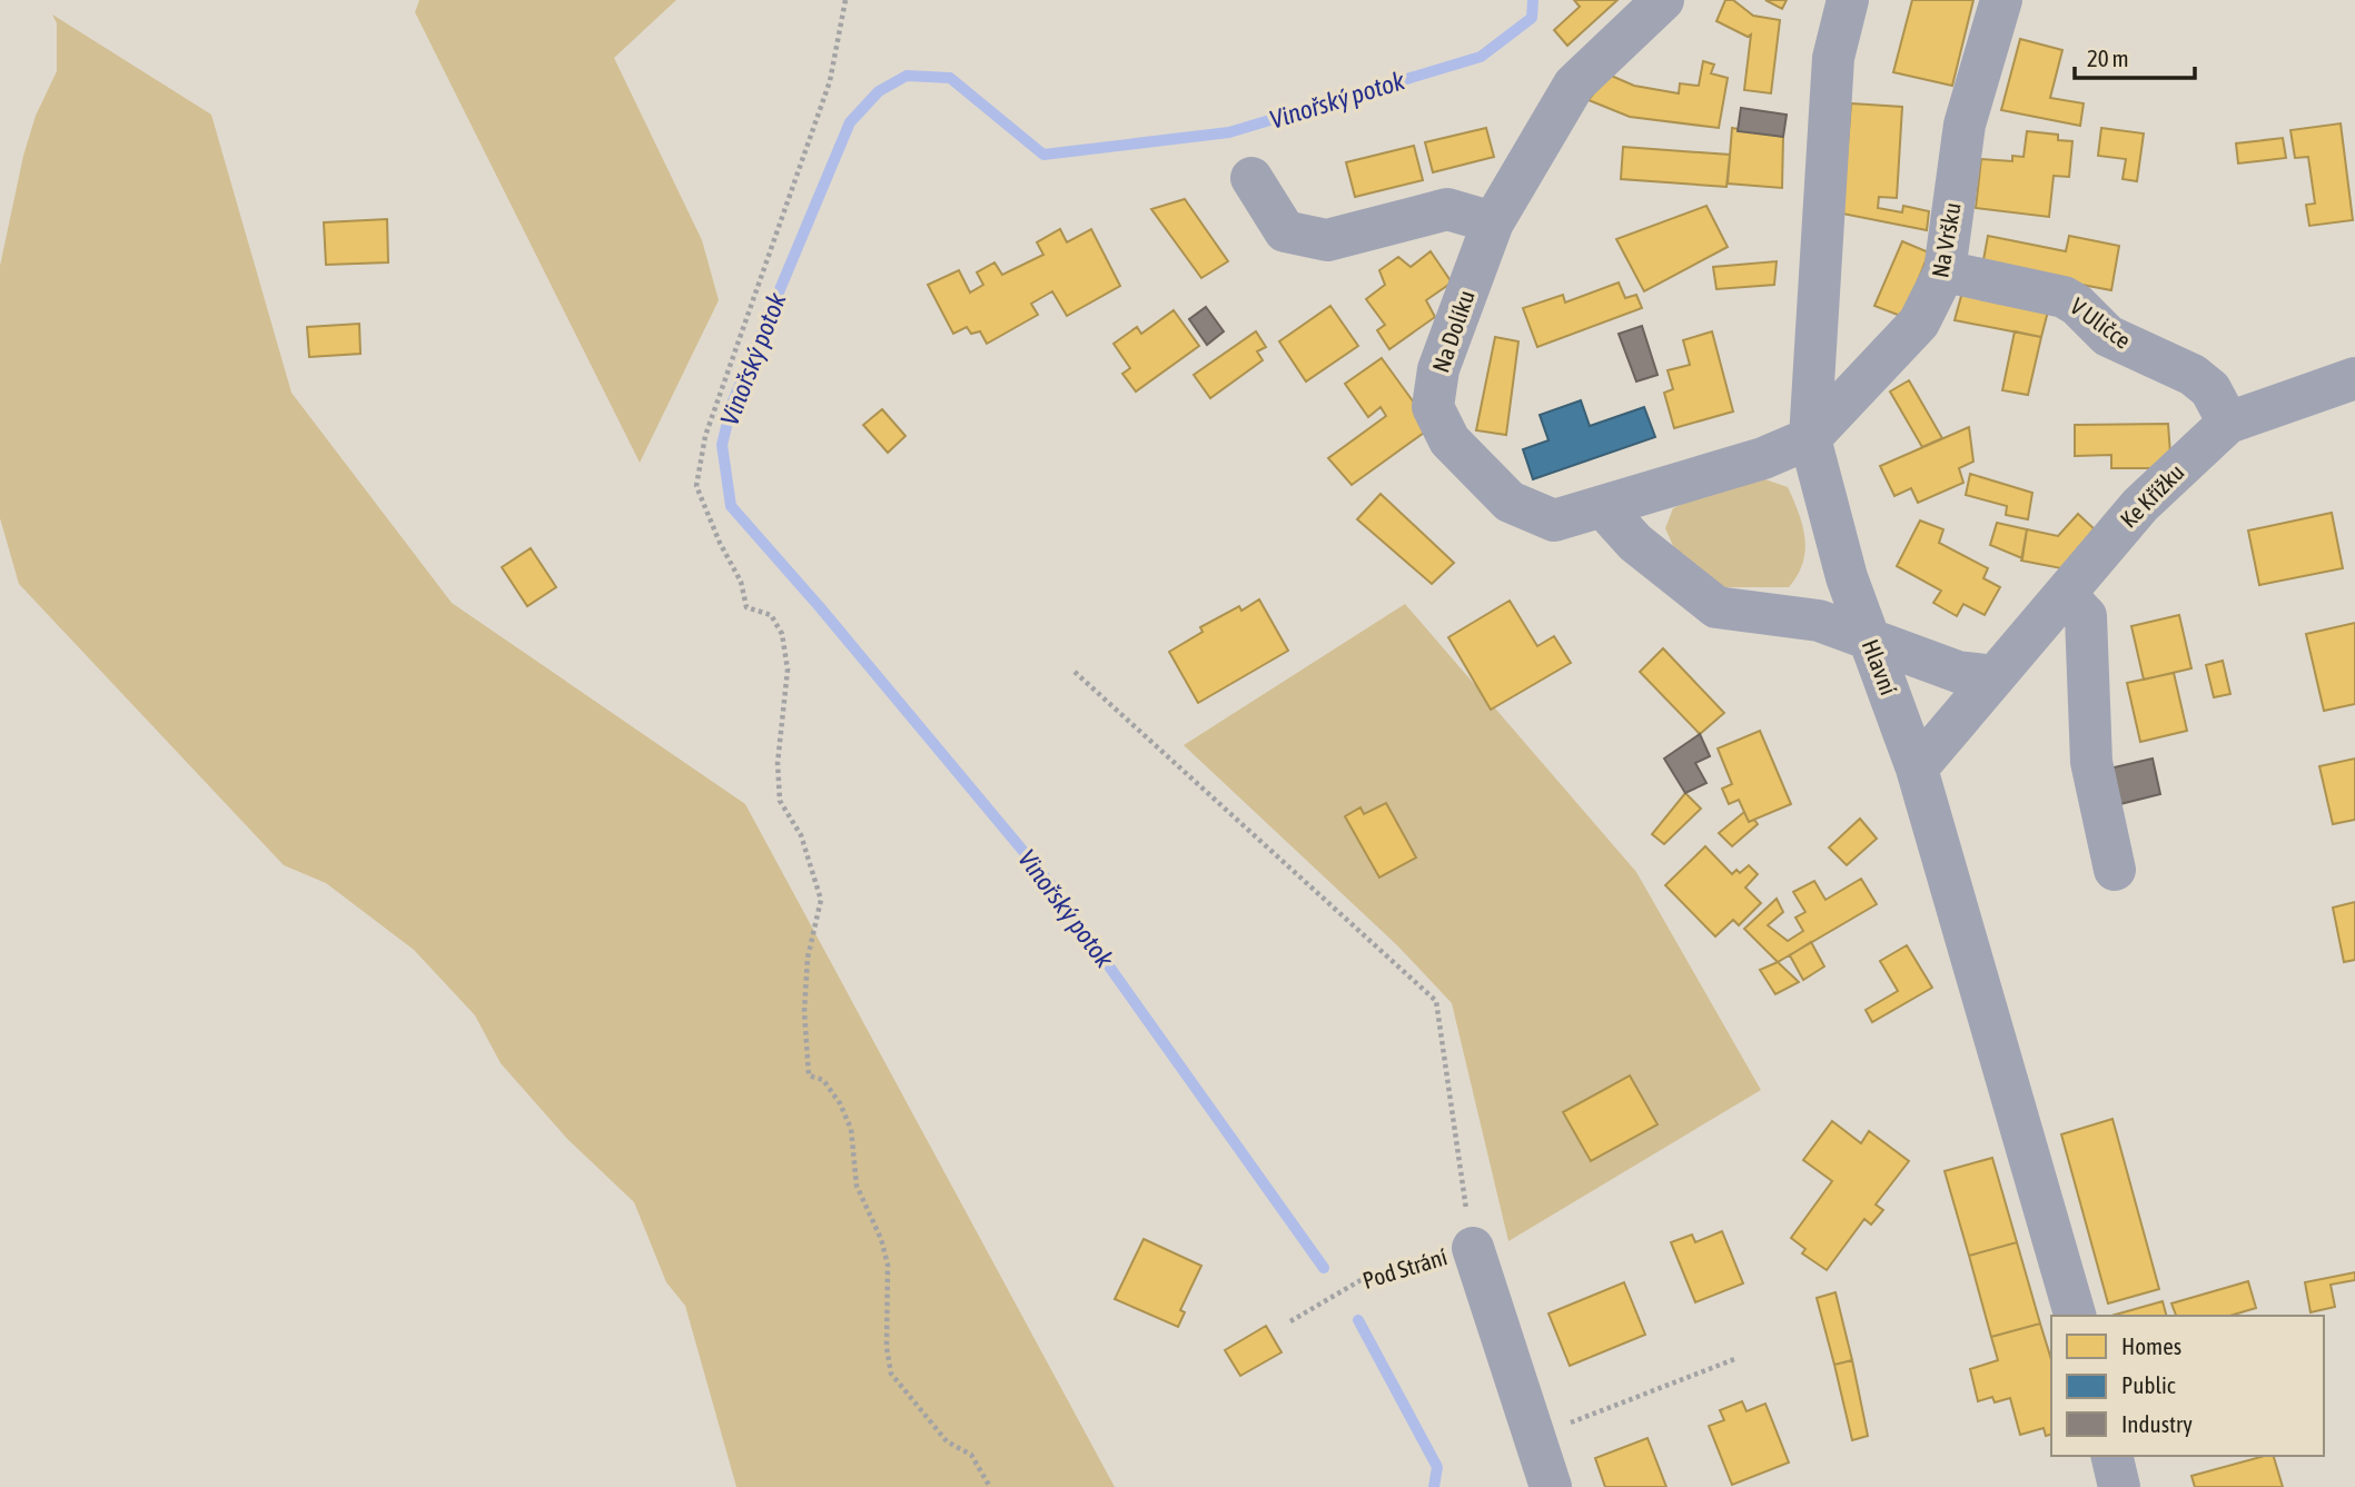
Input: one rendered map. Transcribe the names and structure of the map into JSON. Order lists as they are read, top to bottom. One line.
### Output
{"streets":{"street":["Na Vršku","V Uličce","Na Dolíku","Ke Křížku","Hlavní","Pod Strání"]},"crossings":[["Na Vršku","V Uličce"],["Na Vršku","Na Dolíku"],["Na Vršku","Hlavní"],["V Uličce","Ke Křížku"],["Na Dolíku","Hlavní"],["Ke Křížku","Hlavní"]],"water":["Vinořský potok"],"legend":["Homes","Public","Industry"],"scale_bar":"20 m"}
